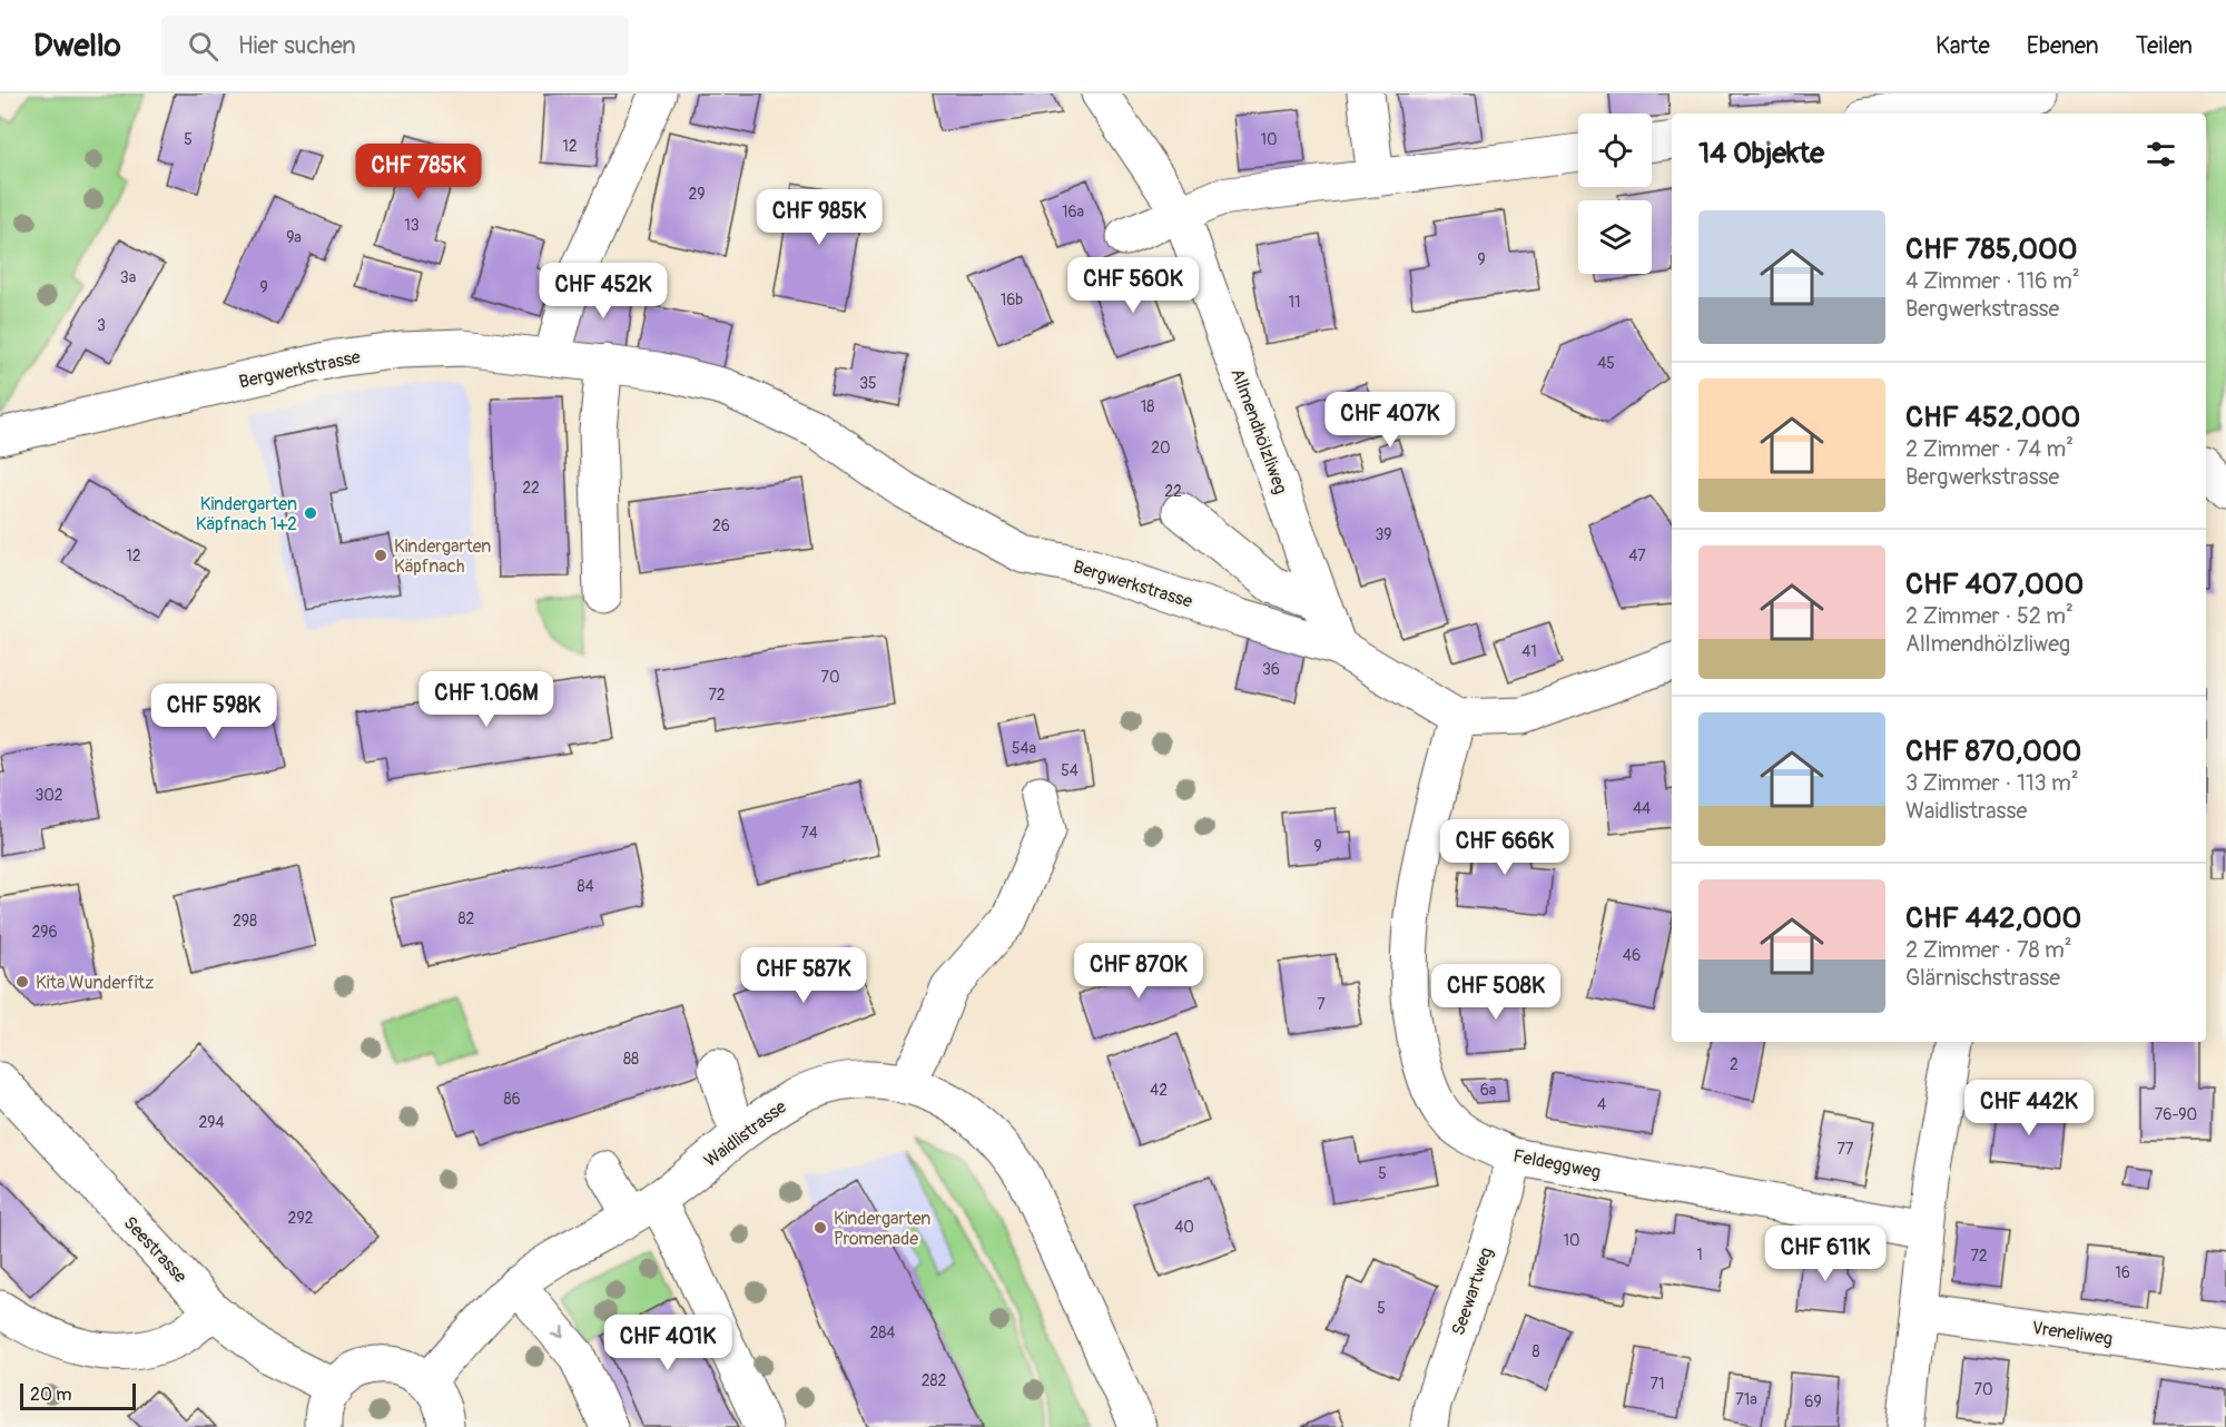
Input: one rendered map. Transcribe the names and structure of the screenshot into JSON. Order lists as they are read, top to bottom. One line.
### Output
{"streets":{"street":["Bergwerkstrasse","Allmendhölzliweg","Waidlistrasse","Feldeggweg","Seestrasse","Seewartweg","Vreneliweg"]},"crossings":[["Bergwerkstrasse","Allmendhölzliweg"],["Bergwerkstrasse","Feldeggweg"],["Feldeggweg","Seewartweg"]],"places":["Kindergarten Käpfnach 1+2","Kindergarten Käpfnach","Kita Wunderfitz","Kindergarten Promenade"],"house_numbers":["5","10","12","29","16a","13","9a","9","3a","9","16b","11","3","45","35","18","20","22","22","26","39","12","47","41","36","70","72","54a","54","302","44","74","9","84","82","298","296","46","7","88","2","42","6a","86","4","76-90","294","77","5","292","40","10","1","72","16","5","284","8","282","71","70","71a","69"],"scale_bar":"20 m","page":{"header":"Dwello","search":"Hier suchen","nav":["Karte","Ebenen","Teilen"],"heading":"14 Objekte","price":["CHF 785K","CHF 985K","CHF 560K","CHF 452K","CHF 407K","CHF 1.06M","CHF 598K","CHF 666K","CHF 870K","CHF 587K","CHF 508K","CHF 442K","CHF 611K","CHF 401K"],"list":[{"name":"CHF 785,000","note":"4 Zimmer · 116 m² · Bergwerkstrasse"},{"name":"CHF 452,000","note":"2 Zimmer · 74 m² · Bergwerkstrasse"},{"name":"CHF 407,000","note":"2 Zimmer · 52 m² · Allmendhölzliweg"},{"name":"CHF 870,000","note":"3 Zimmer · 113 m² · Waidlistrasse"},{"name":"CHF 442,000","note":"2 Zimmer · 78 m² · Glärnischstrasse"}],"scale":"20 m"}}
